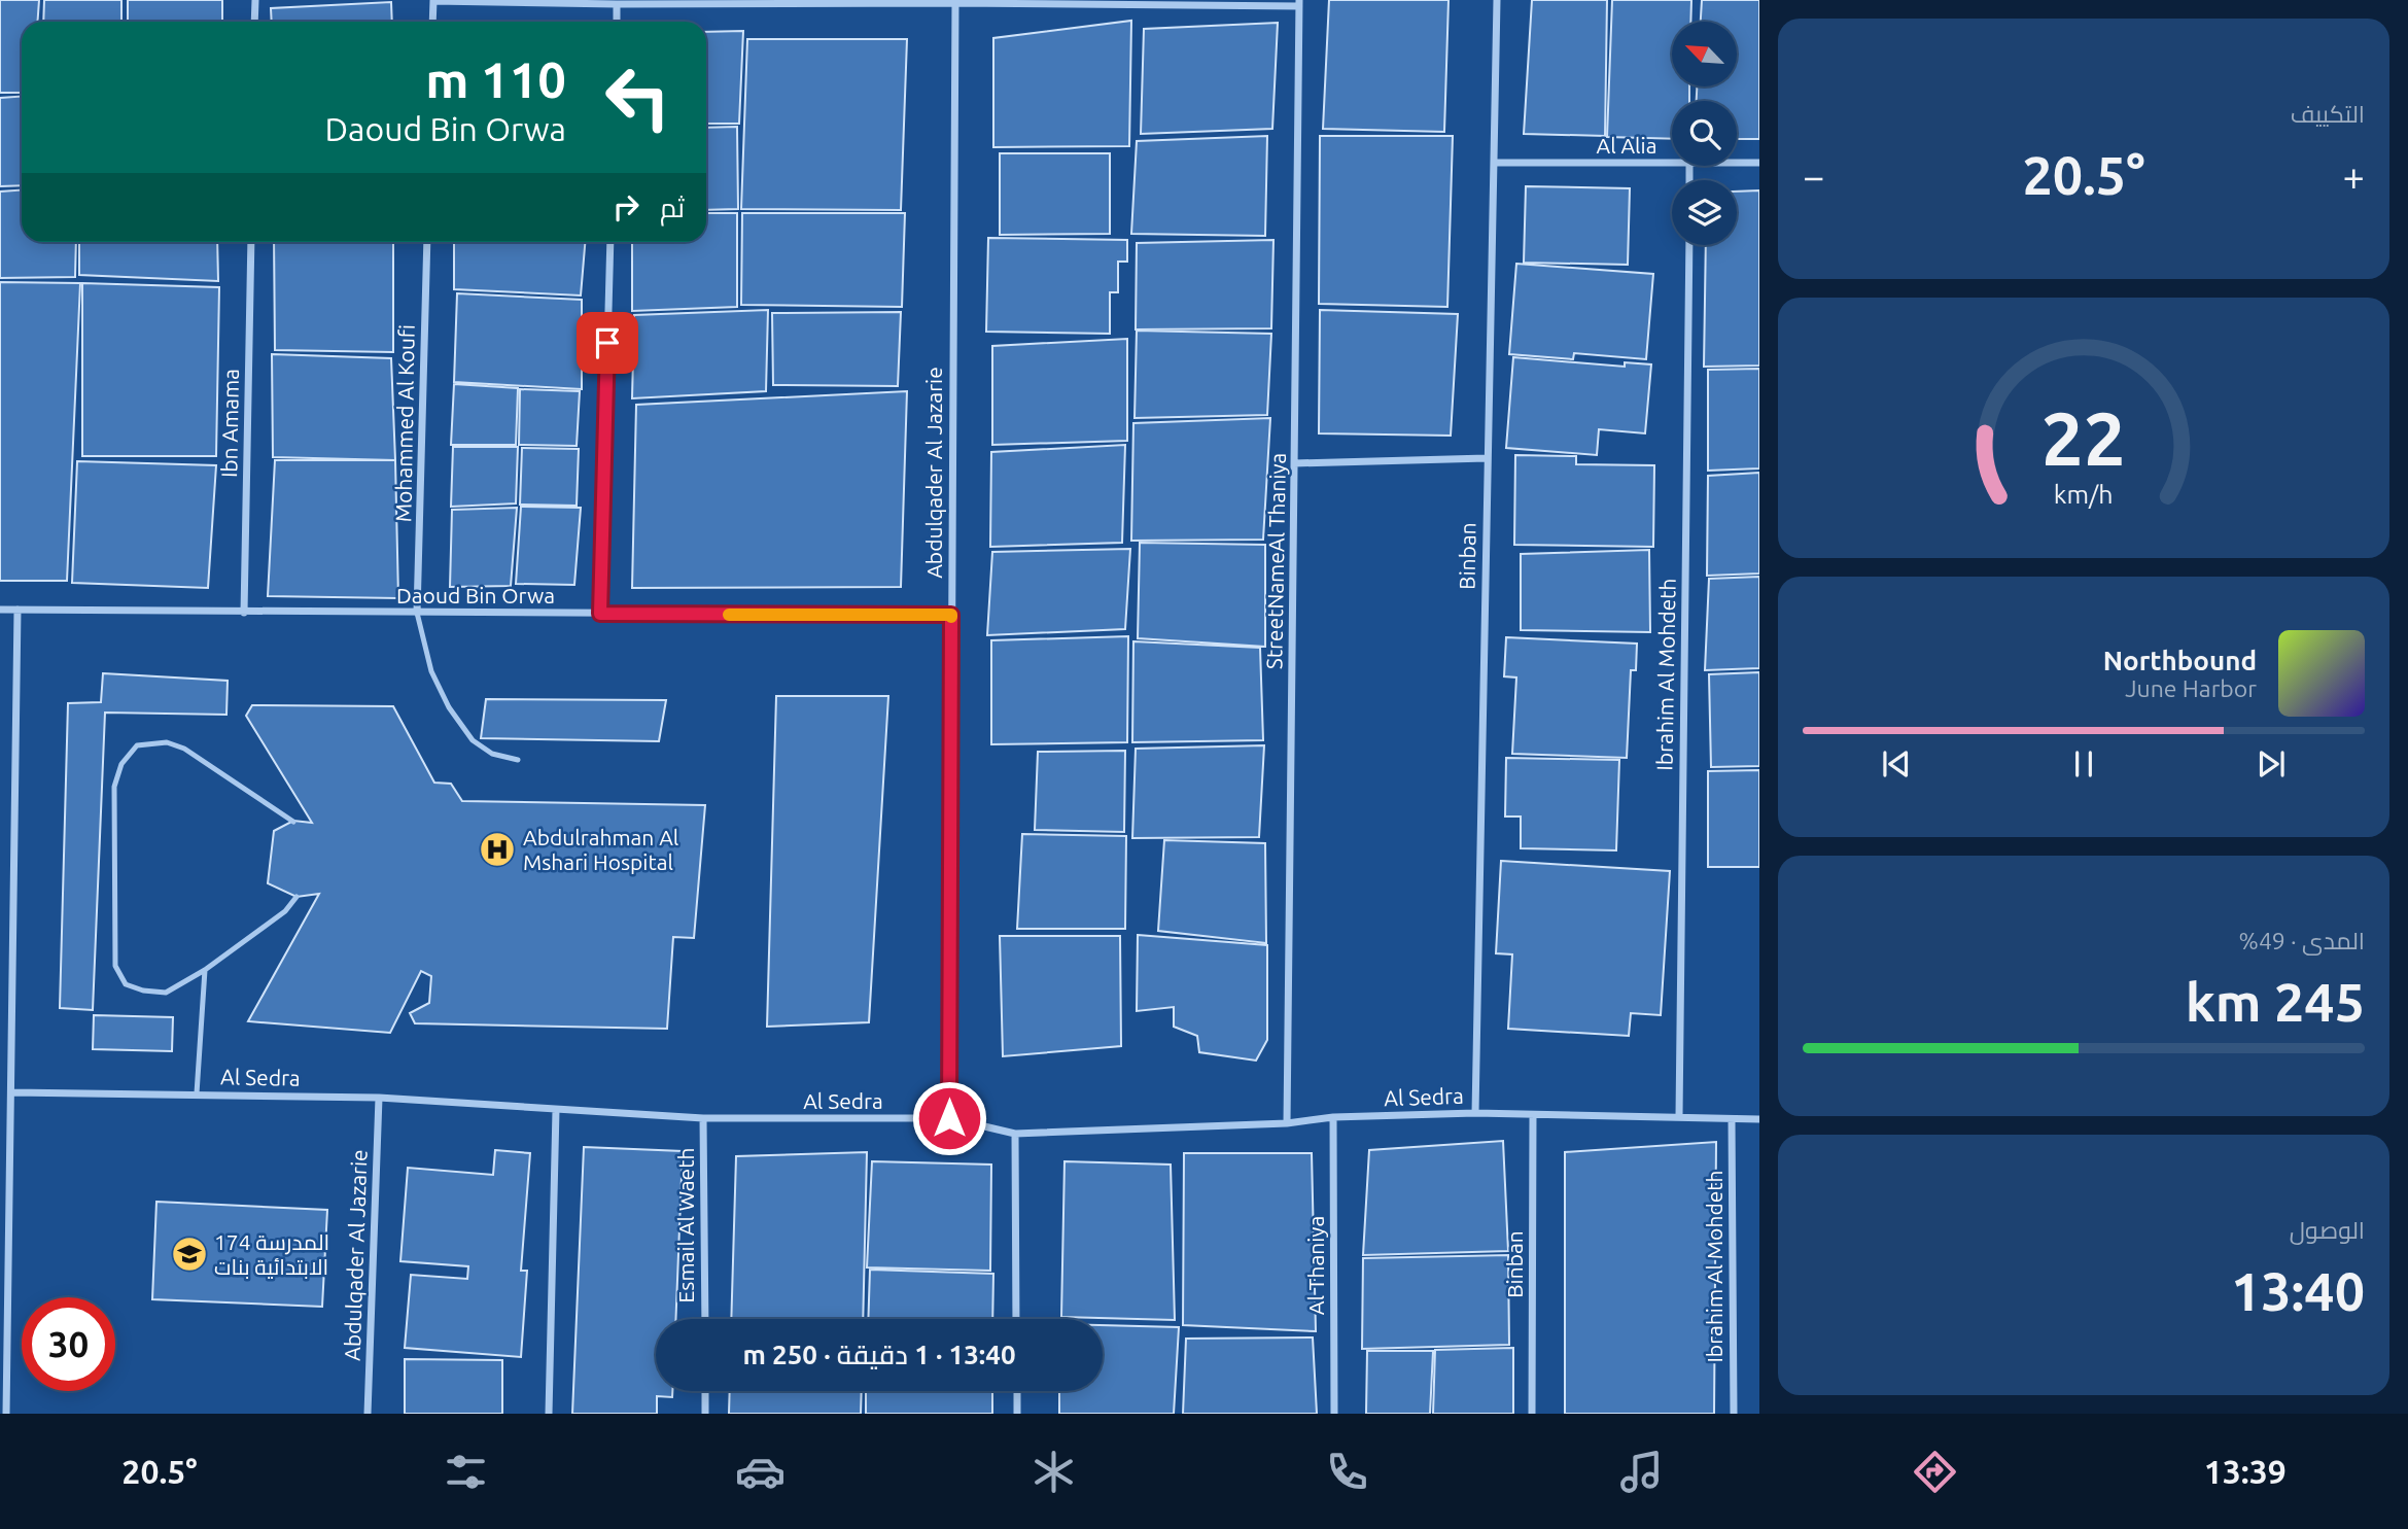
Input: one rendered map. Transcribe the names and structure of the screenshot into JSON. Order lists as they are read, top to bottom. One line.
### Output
{"streets":{"street":["Al Alia","Ibn Amama","Mohammed Al Koufi","Abdulqader Al Jazarie","Binban","StreetNameAl Thaniya","Daoud Bin Orwa","Ibrahim Al Mohdeth","Al Sedra","Esmail Al Waeth","Al Thaniya"]},"crossings":[["Al Alia","Binban"],["Ibn Amama","Daoud Bin Orwa"],["Mohammed Al Koufi","Daoud Bin Orwa"],["Abdulqader Al Jazarie","Daoud Bin Orwa"],["Abdulqader Al Jazarie","Al Sedra"],["Binban","Al Sedra"],["StreetNameAl Thaniya","Al Sedra"],["Ibrahim Al Mohdeth","Al Sedra"],["Al Sedra","Esmail Al Waeth"],["Al Sedra","Al Thaniya"]],"places":{"hospital":["Abdulrahman Al Mshari Hospital"],"school or university":["المدرسة 174 الابتدائية بنات"]},"north":"top left","page":{"tile":["التكييف",["المدى · 49%","245 km"],["الوصول","13:40"]],"turn":["110 m","Daoud Bin Orwa"],"heat":["−","20.5°","+"],"then":"ثم","song":["Northbound","June Harbor"],"limit":"30","trip":"13:40 · 1 دقيقة · 250 m","tabs":["13:39","20.5°"],"gauge":["22","km/h"]}}
